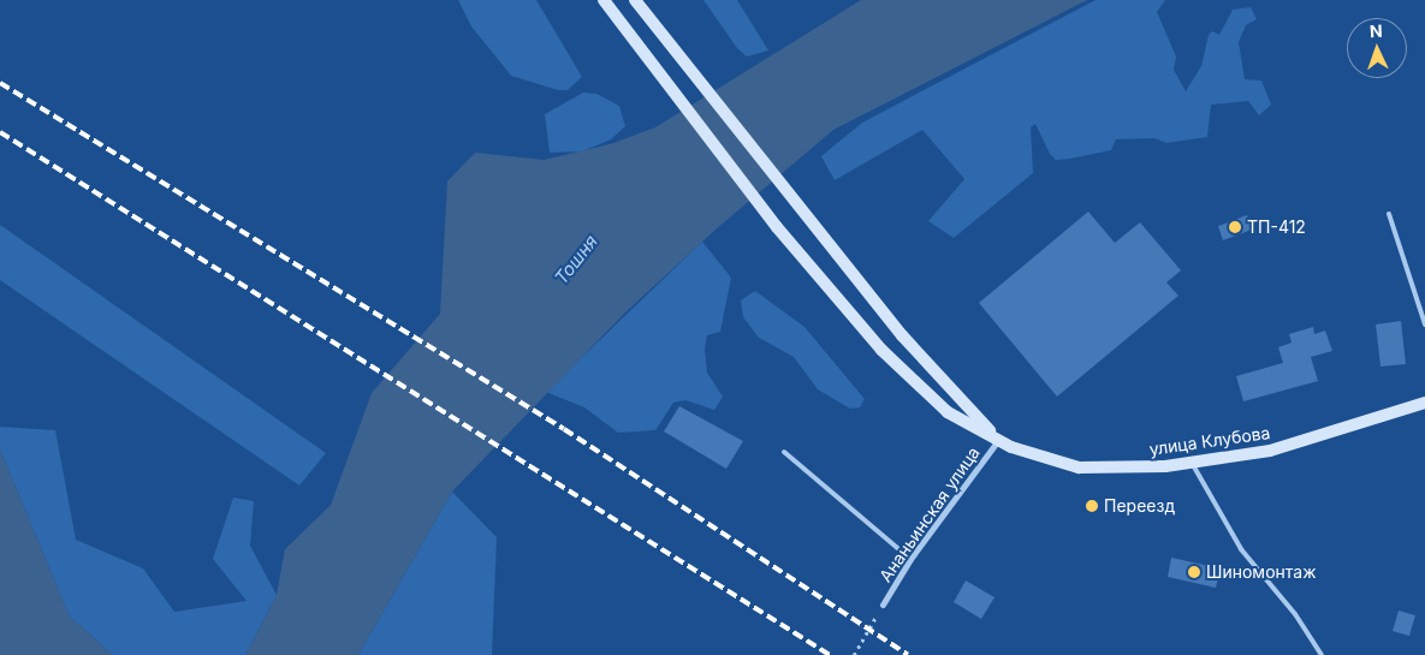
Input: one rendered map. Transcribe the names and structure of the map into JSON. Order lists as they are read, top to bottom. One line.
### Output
{"streets":{"main road":["улица Клубова"],"street":["Ананьинская улица"]},"crossings":[["улица Клубова","Ананьинская улица"]],"water":["Тошня"],"places":["ТП-412","Переезд","Шиномонтаж"],"north":"top"}
